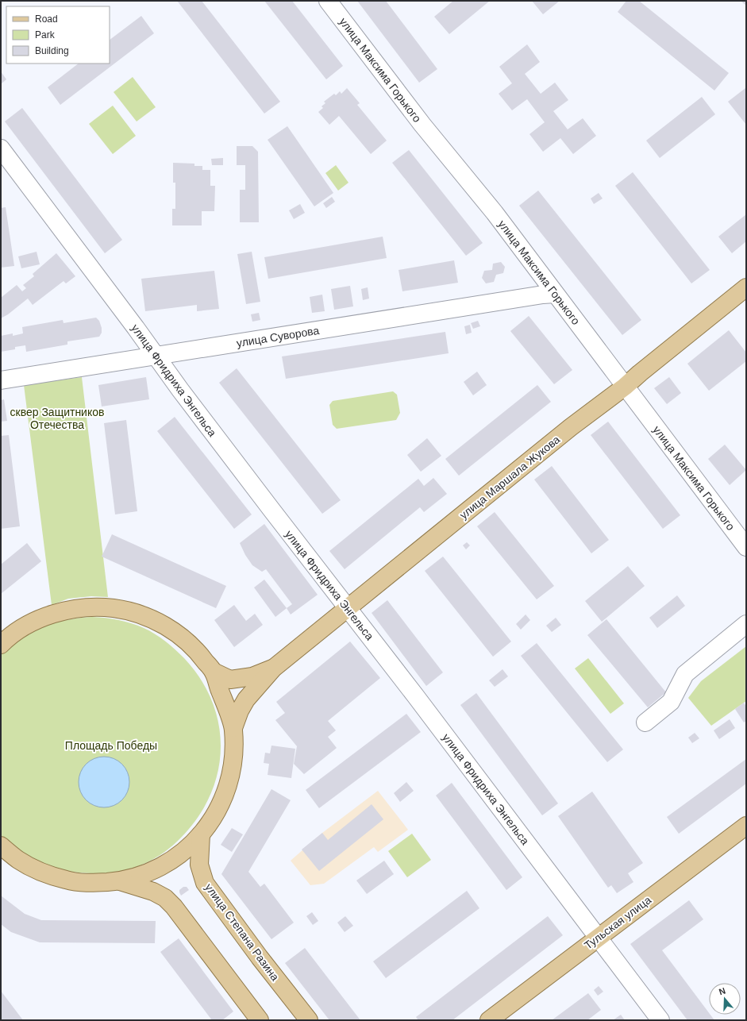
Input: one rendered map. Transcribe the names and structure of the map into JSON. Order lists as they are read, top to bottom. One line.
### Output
{"streets":{"main road":["улица Маршала Жукова","Тульская улица","улица Степана Разина"],"street":["улица Максима Горького","улица Суворова","улица Фридриха Энгельса"]},"crossings":[["улица Максима Горького","улица Суворова"],["улица Максима Горького","улица Маршала Жукова"],["улица Суворова","улица Фридриха Энгельса"],["улица Фридриха Энгельса","улица Маршала Жукова"],["улица Фридриха Энгельса","Тульская улица"]],"parks":["сквер Защитников Отечества","Площадь Победы"],"legend":["Road","Park","Building"],"north":"top"}
